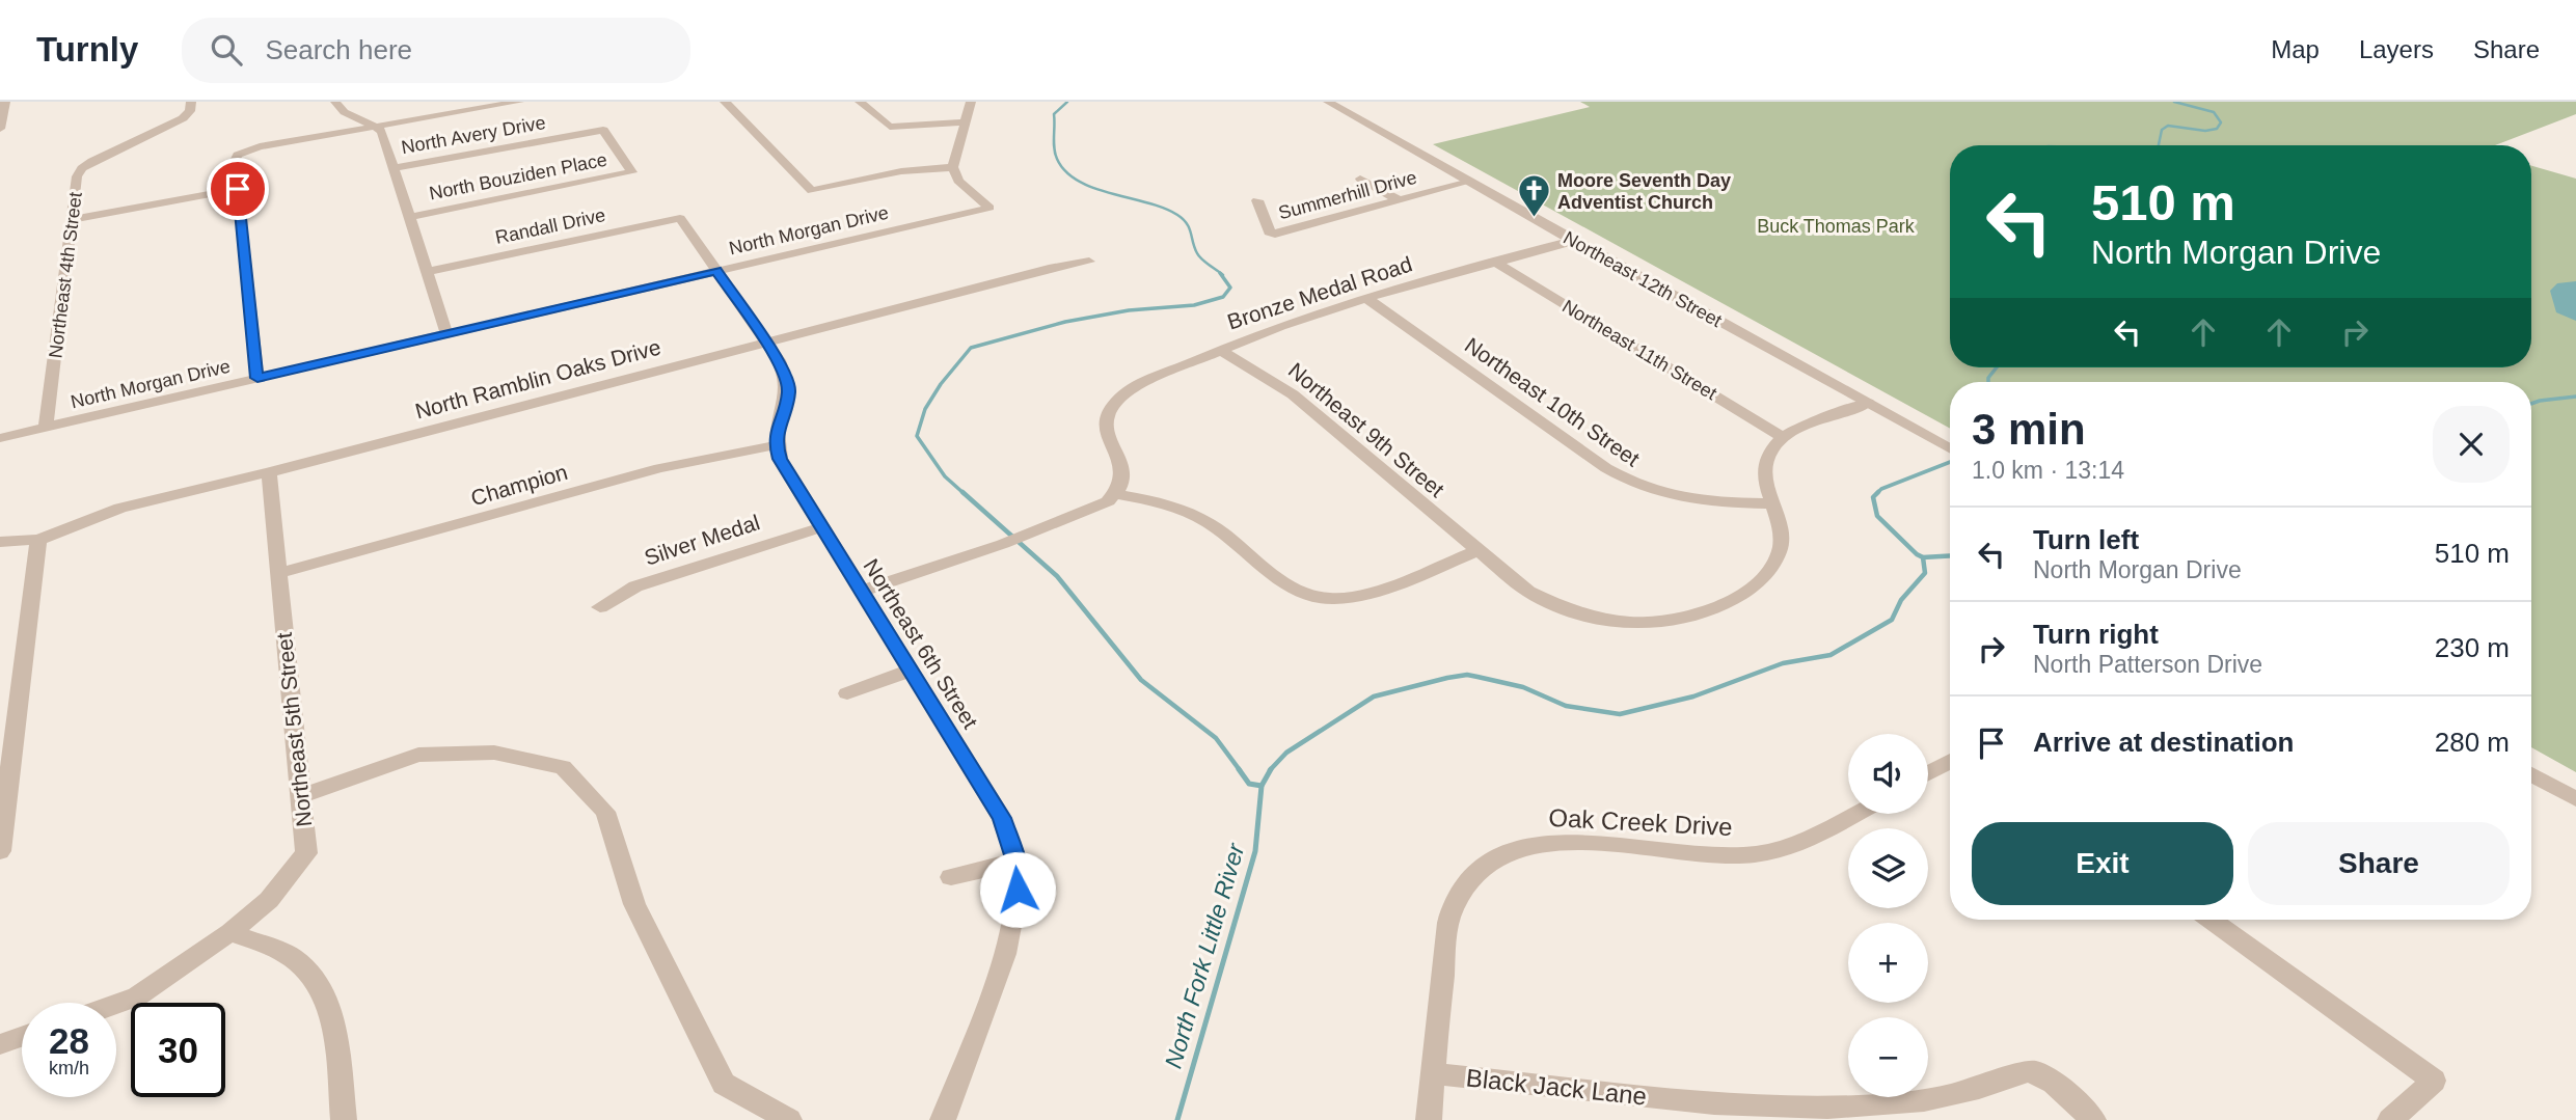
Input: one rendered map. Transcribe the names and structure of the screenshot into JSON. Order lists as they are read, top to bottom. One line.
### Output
{"streets":{"street":["North Avery Drive","North Bouziden Place","Summerhill Drive","Randall Drive","North Morgan Drive","Northeast 4th Street","Northeast 12th Street","Bronze Medal Road","Northeast 11th Street","North Ramblin Oaks Drive","Northeast 10th Street","Northeast 9th Street","Champion","Silver Medal","Northeast 6th Street","Northeast 5th Street","Oak Creek Drive","Black Jack Lane"]},"crossings":[["North Avery Drive","North Bouziden Place"],["Summerhill Drive","Northeast 12th Street"],["Randall Drive","North Morgan Drive"],["North Morgan Drive","Northeast 4th Street"],["Northeast 12th Street","Bronze Medal Road"],["Bronze Medal Road","Northeast 11th Street"],["Bronze Medal Road","Northeast 10th Street"],["Bronze Medal Road","Northeast 9th Street"],["Northeast 11th Street","Northeast 9th Street"],["North Ramblin Oaks Drive","Northeast 5th Street"],["Northeast 10th Street","Northeast 9th Street"],["Champion","Northeast 6th Street"],["Champion","Northeast 5th Street"],["Silver Medal","Northeast 6th Street"],["Oak Creek Drive","Black Jack Lane"]],"water":["North Fork Little River"],"parks":["Buck Thomas Park"],"places":{"church":["Moore Seventh Day Adventist Church"]},"page":{"header":"Turnly","search":"Search here","nav":["Map","Layers","Share"],"turn":["510 m","North Morgan Drive"],"heading":["3 min","1.0 km · 13:14"],"list":[{"name":"Turn left","note":"North Morgan Drive","value":"510 m"},{"name":"Turn right","note":"North Patterson Drive","value":"230 m"},{"name":"Arrive at destination","value":"280 m"}],"map_buttons":["+","−"],"buttons":["Exit","Share"],"speed":"28 km/h","limit":"30"}}
